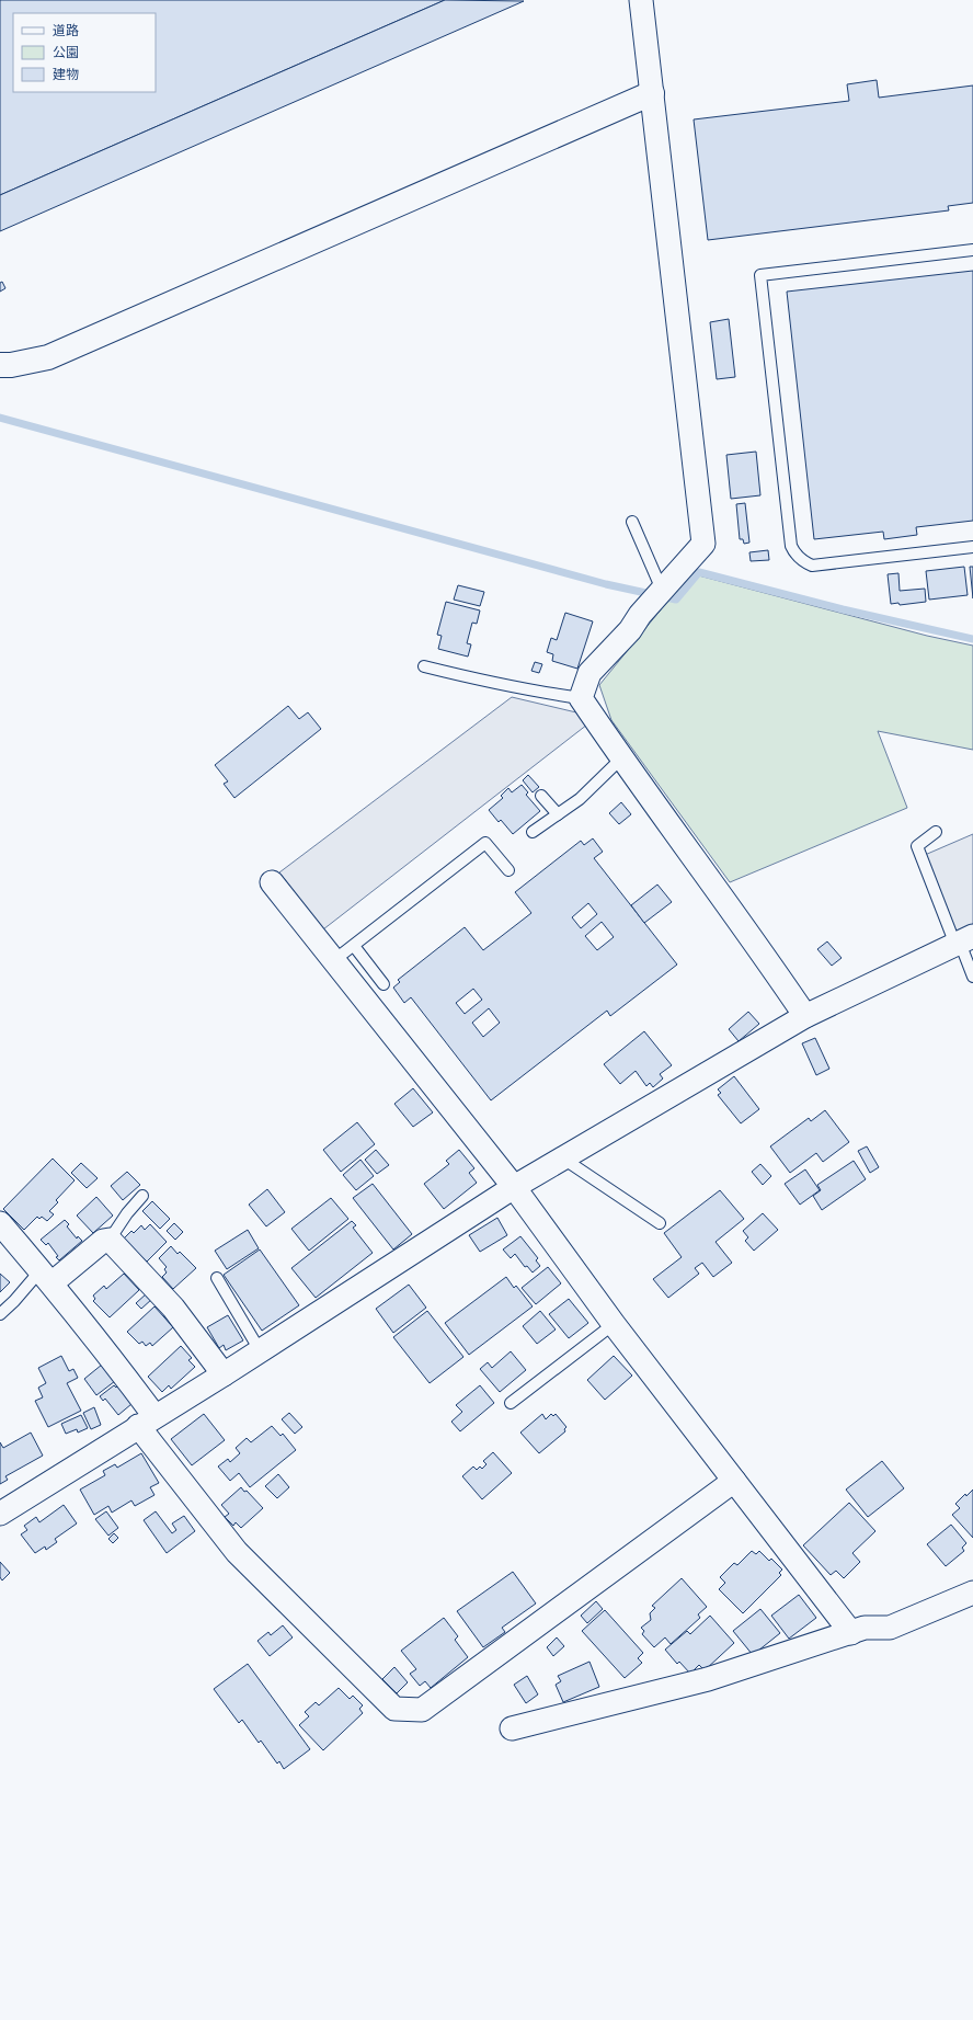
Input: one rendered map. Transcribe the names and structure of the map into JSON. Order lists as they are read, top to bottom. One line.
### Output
{"legend":["道路","公園","建物"]}
